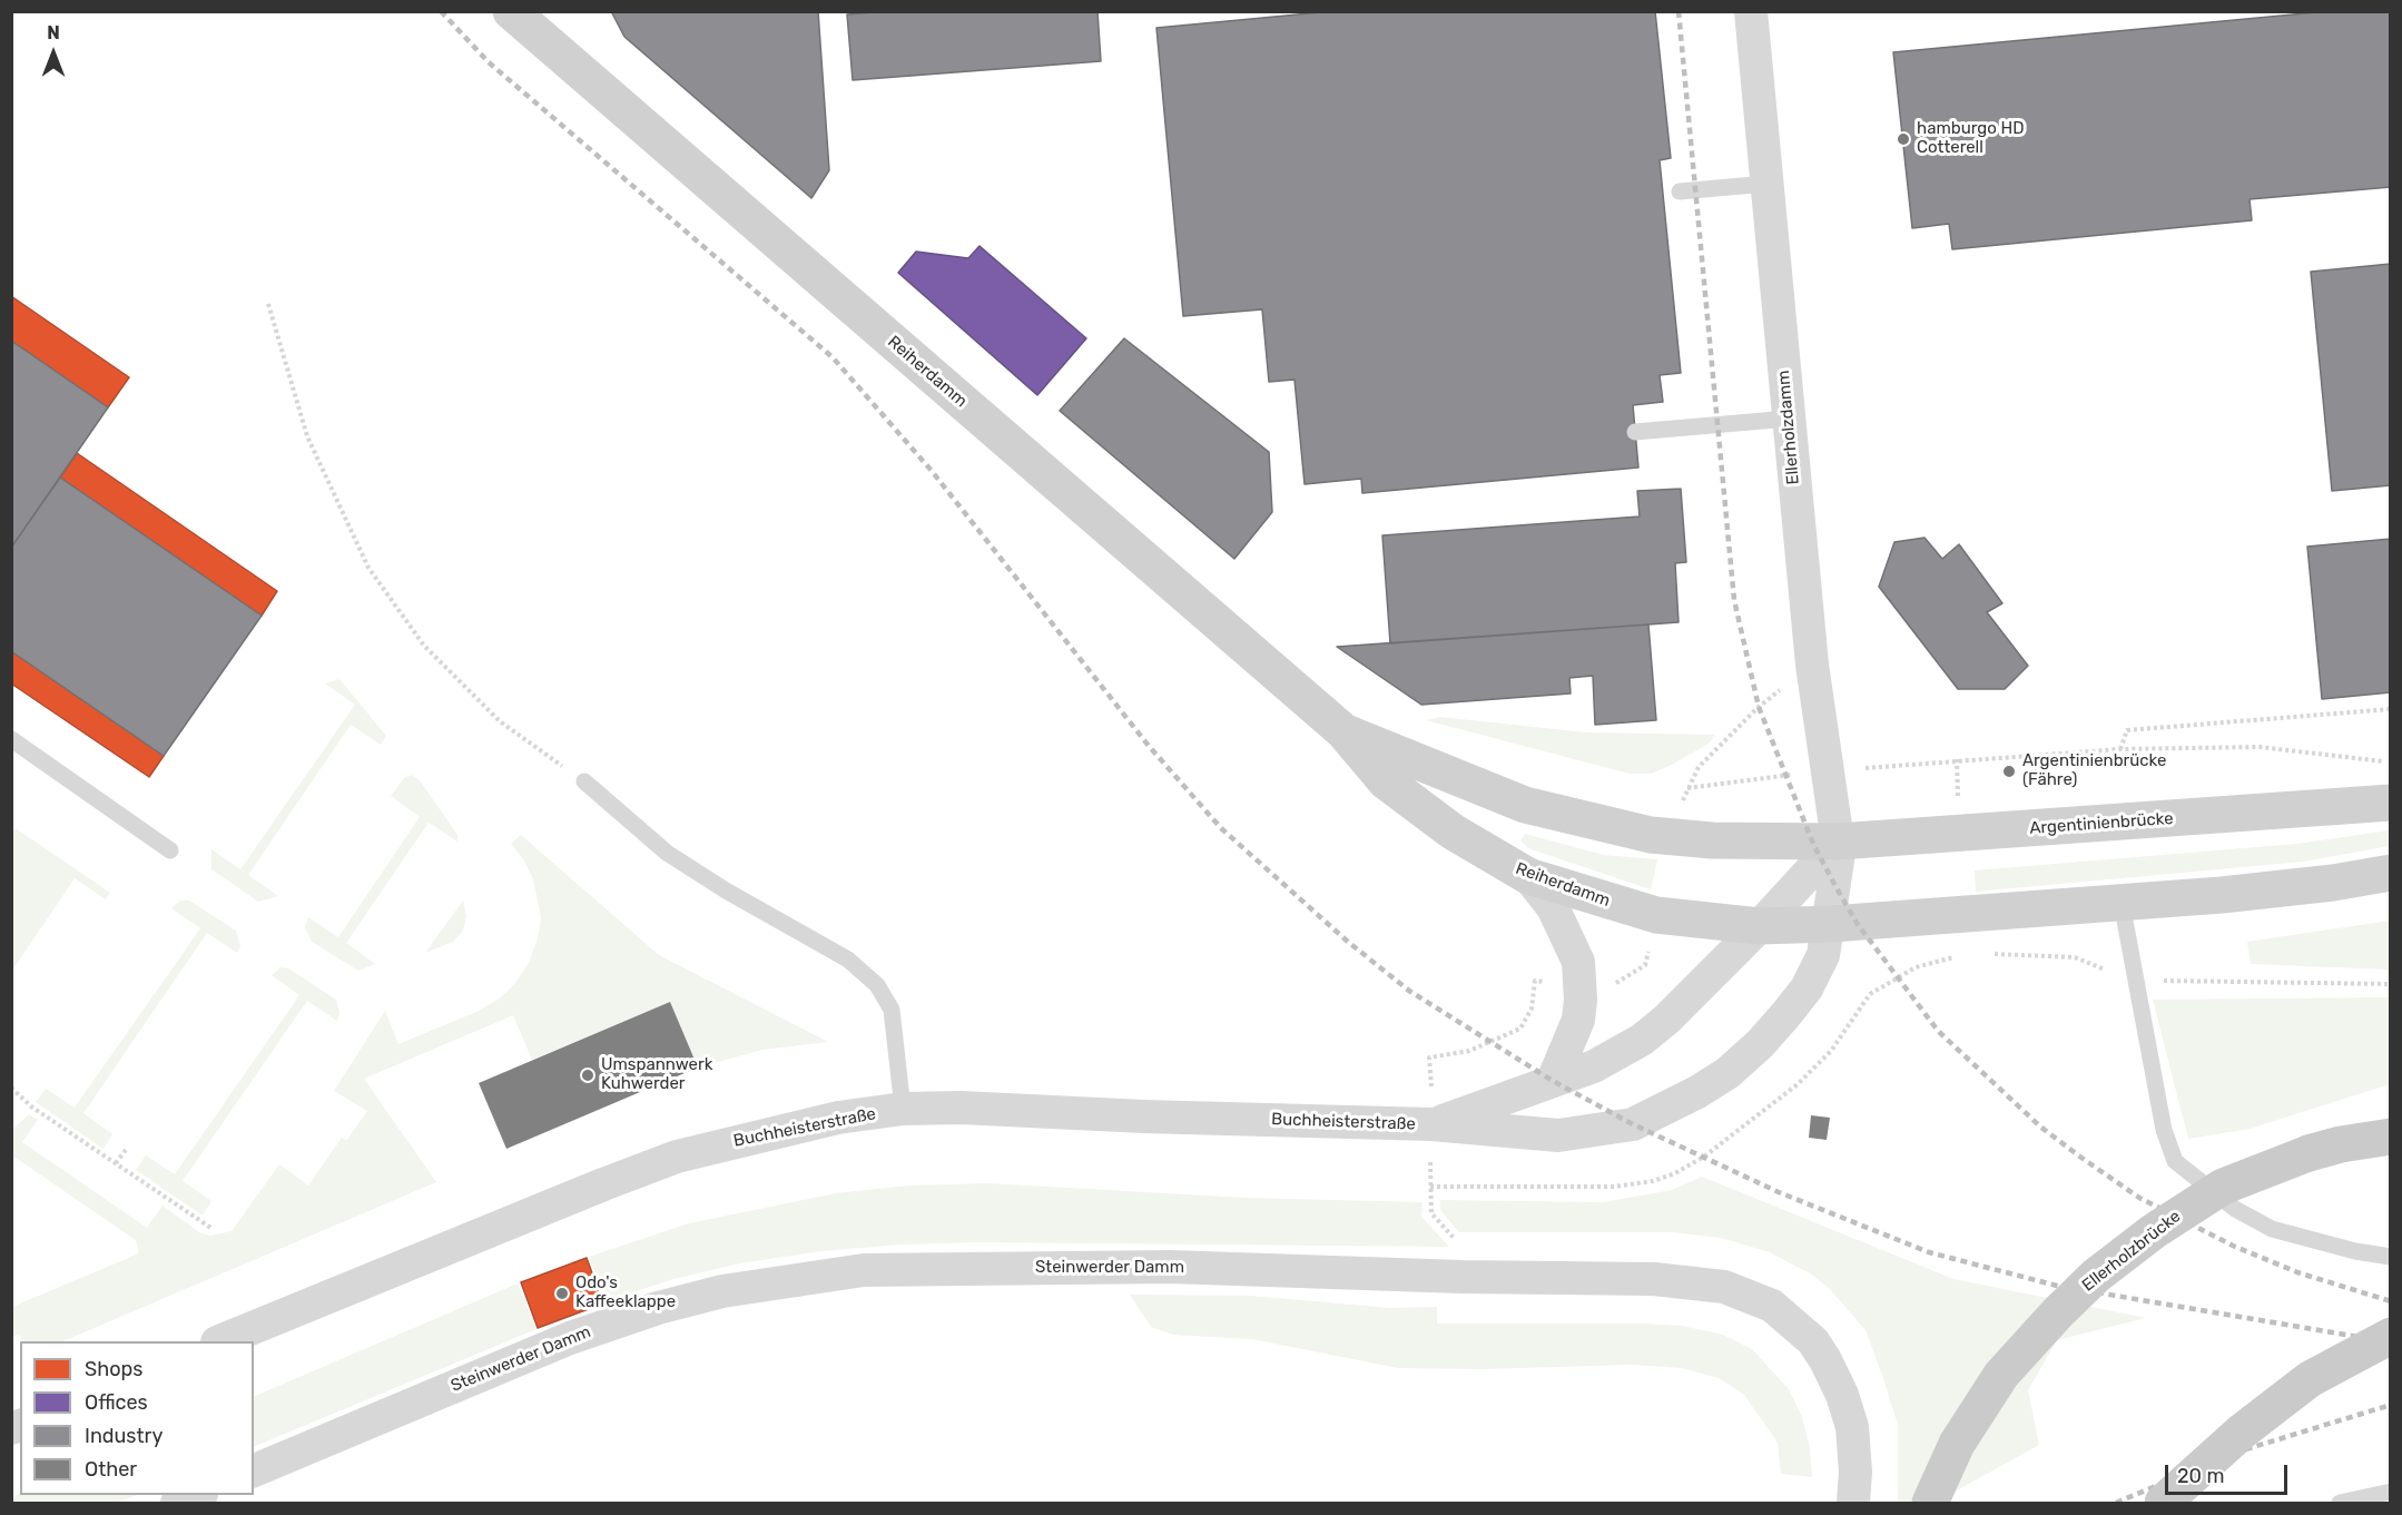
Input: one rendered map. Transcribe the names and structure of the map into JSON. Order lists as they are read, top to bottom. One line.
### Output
{"streets":{"main road":["Ellerholzbrücke"],"street":["Reiherdamm","Ellerholzdamm","Argentinienbrücke","Buchheisterstraße","Steinwerder Damm"]},"crossings":[["Reiherdamm","Ellerholzdamm"],["Reiherdamm","Argentinienbrücke"],["Reiherdamm","Buchheisterstraße"],["Ellerholzdamm","Argentinienbrücke"],["Ellerholzdamm","Buchheisterstraße"],["Argentinienbrücke","Buchheisterstraße"]],"places":["hamburgo HD Cotterell","Argentinienbrücke (Fähre)","Umspannwerk Kuhwerder","Odo's Kaffeeklappe"],"legend":["Shops","Offices","Industry","Other"],"scale_bar":"20 m","north":"top"}
